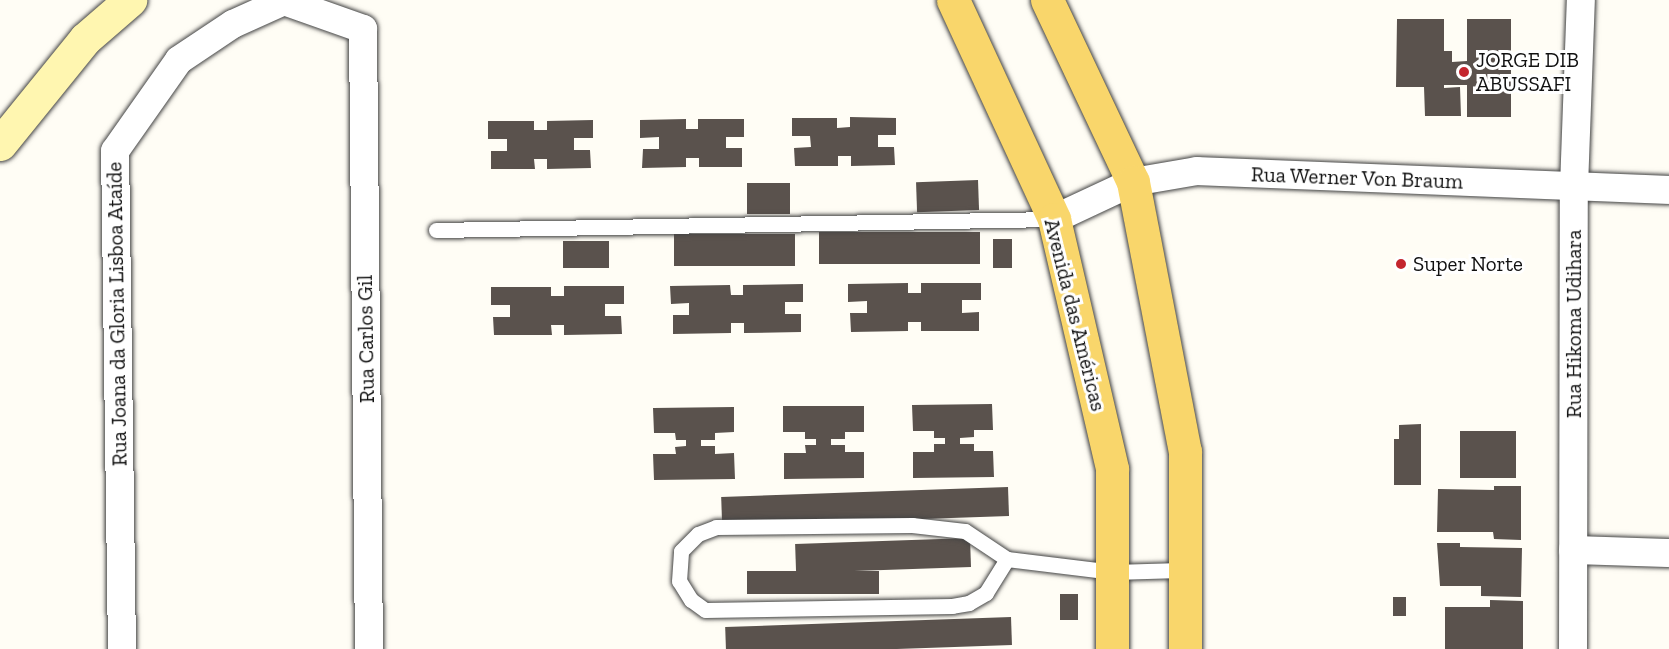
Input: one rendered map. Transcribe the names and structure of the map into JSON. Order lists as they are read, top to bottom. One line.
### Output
{"streets":{"main road":["Avenida das Américas"],"street":["Rua Werner Von Braum","Rua Joana da Gloria Lisboa Ataíde","Rua Hikoma Udihara","Rua Carlos Gil"]},"crossings":[["Rua Werner Von Braum","Avenida das Américas"],["Rua Werner Von Braum","Rua Hikoma Udihara"],["Rua Joana da Gloria Lisboa Ataíde","Rua Carlos Gil"]],"places":["JORGE DIB ABUSSAFI","Super Norte"]}
